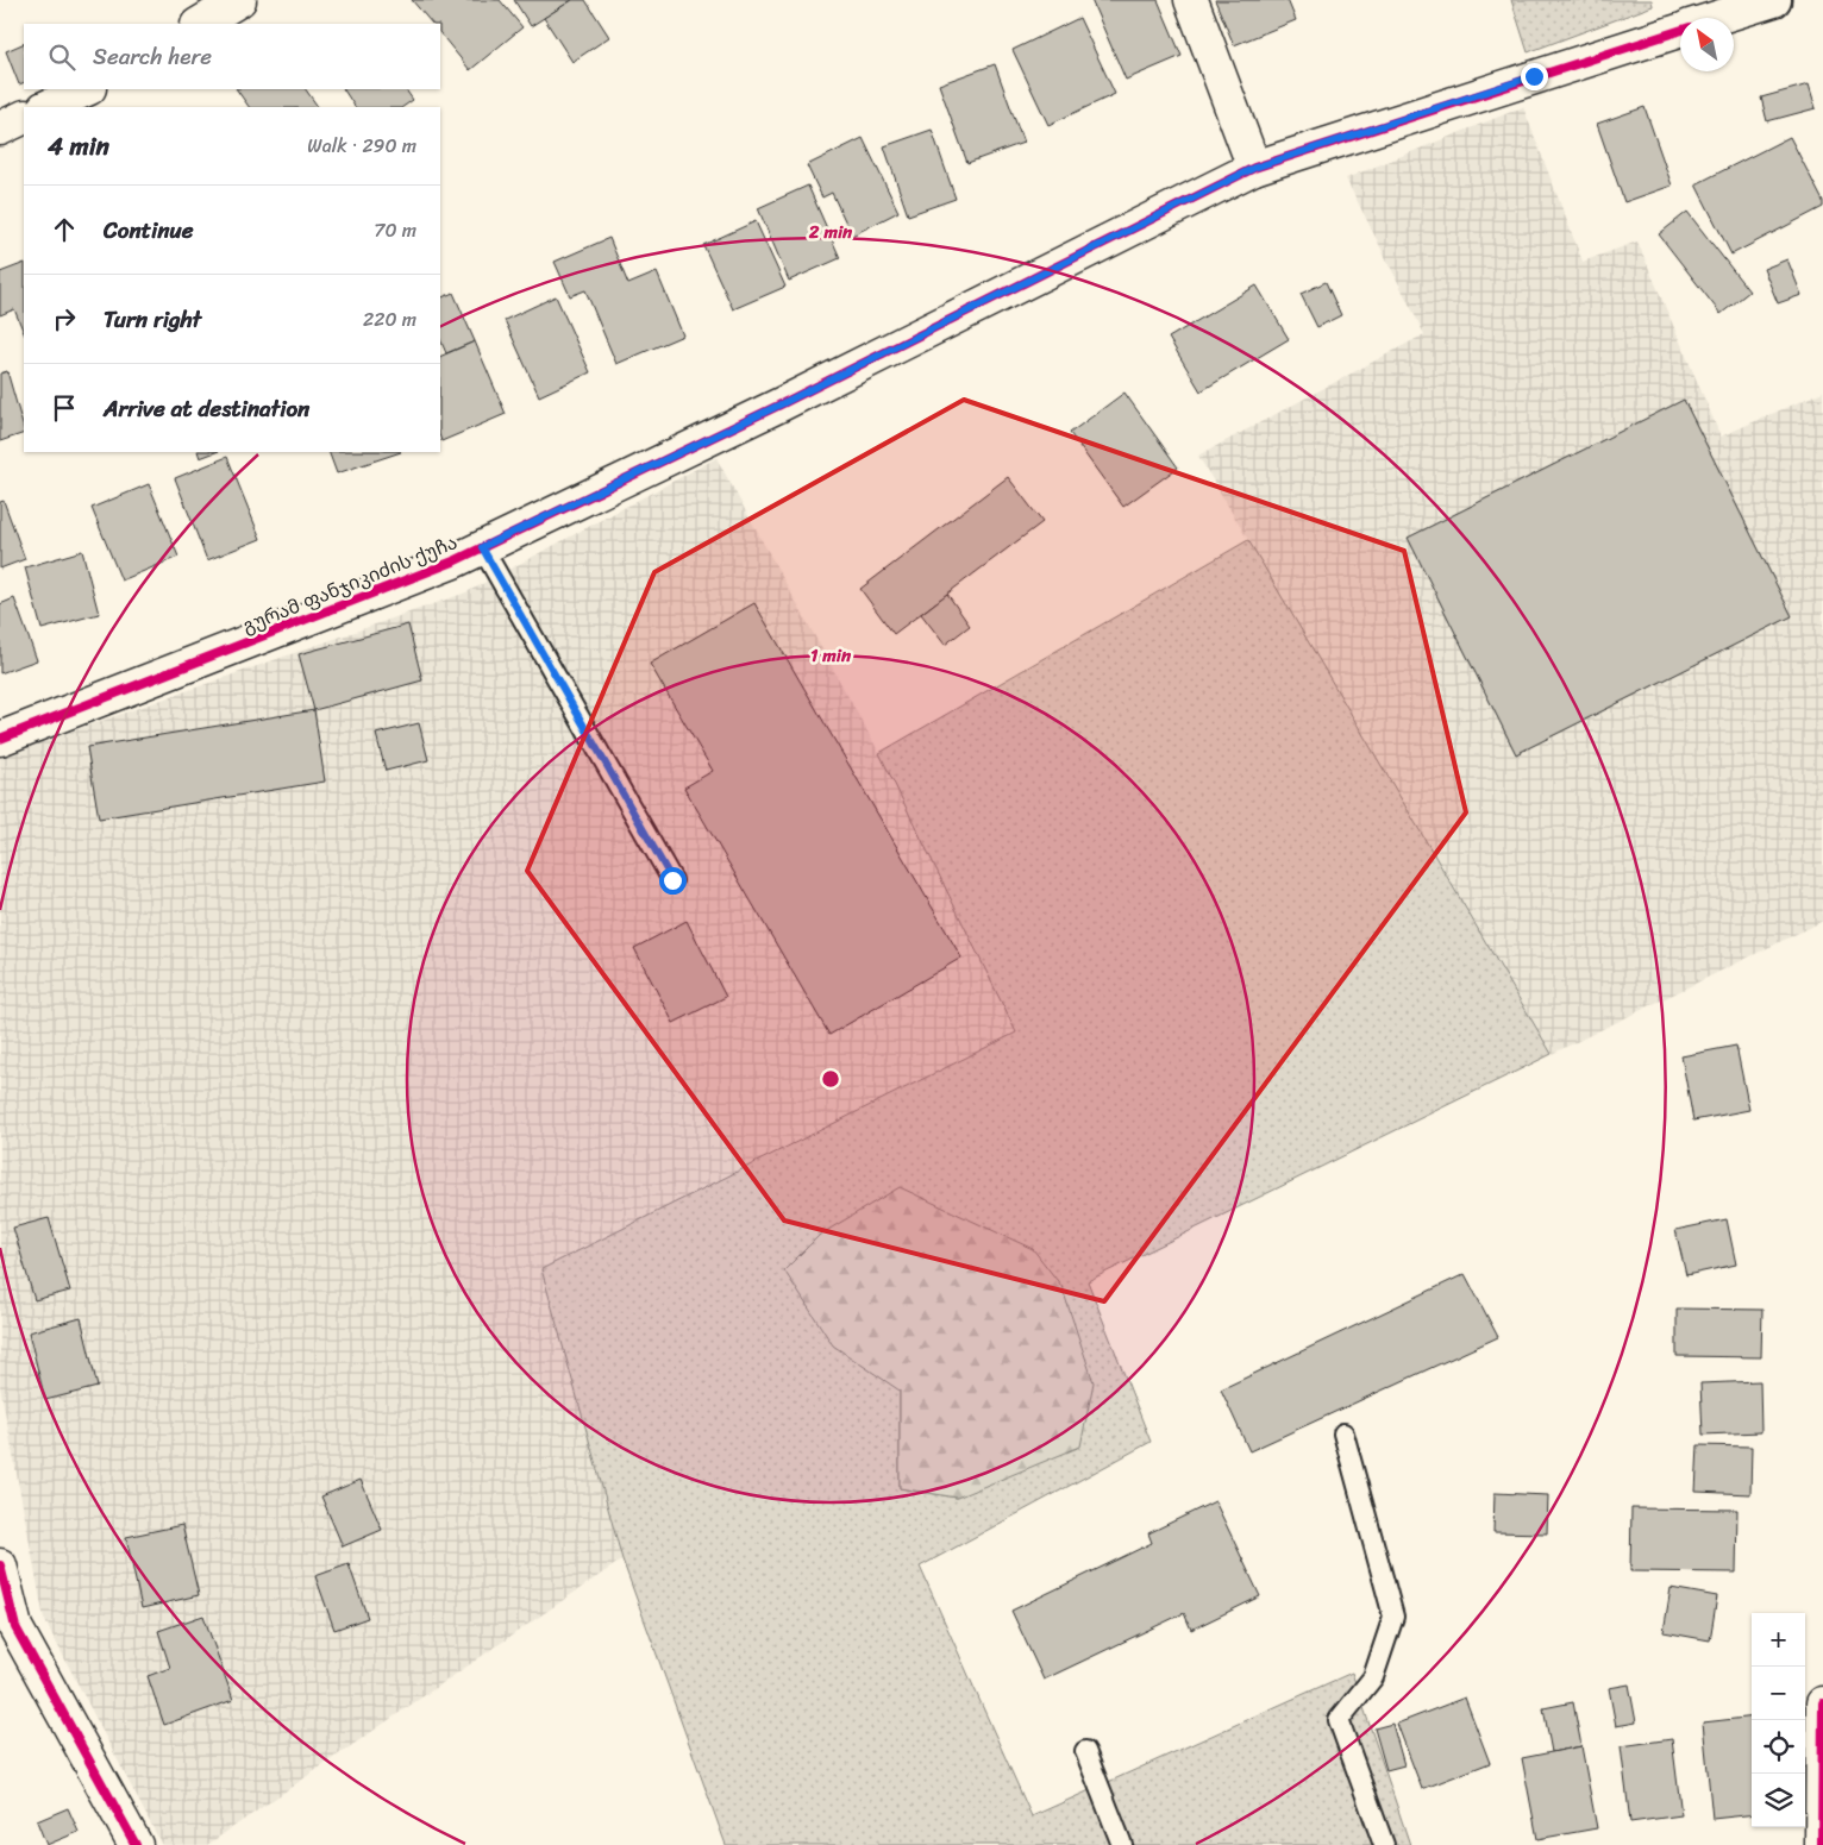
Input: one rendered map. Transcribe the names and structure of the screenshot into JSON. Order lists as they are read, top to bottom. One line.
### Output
{"streets":{"street":["გურამ ფანჯიკიძის ქუჩა"]},"north":"top left","page":{"search":"Search here","heading":["4 min","Walk · 290 m"],"list":[["Continue","70 m"],["Turn right","220 m"],"Arrive at destination"],"map_buttons":["+","−"]},"rings":["2 min","1 min"]}
